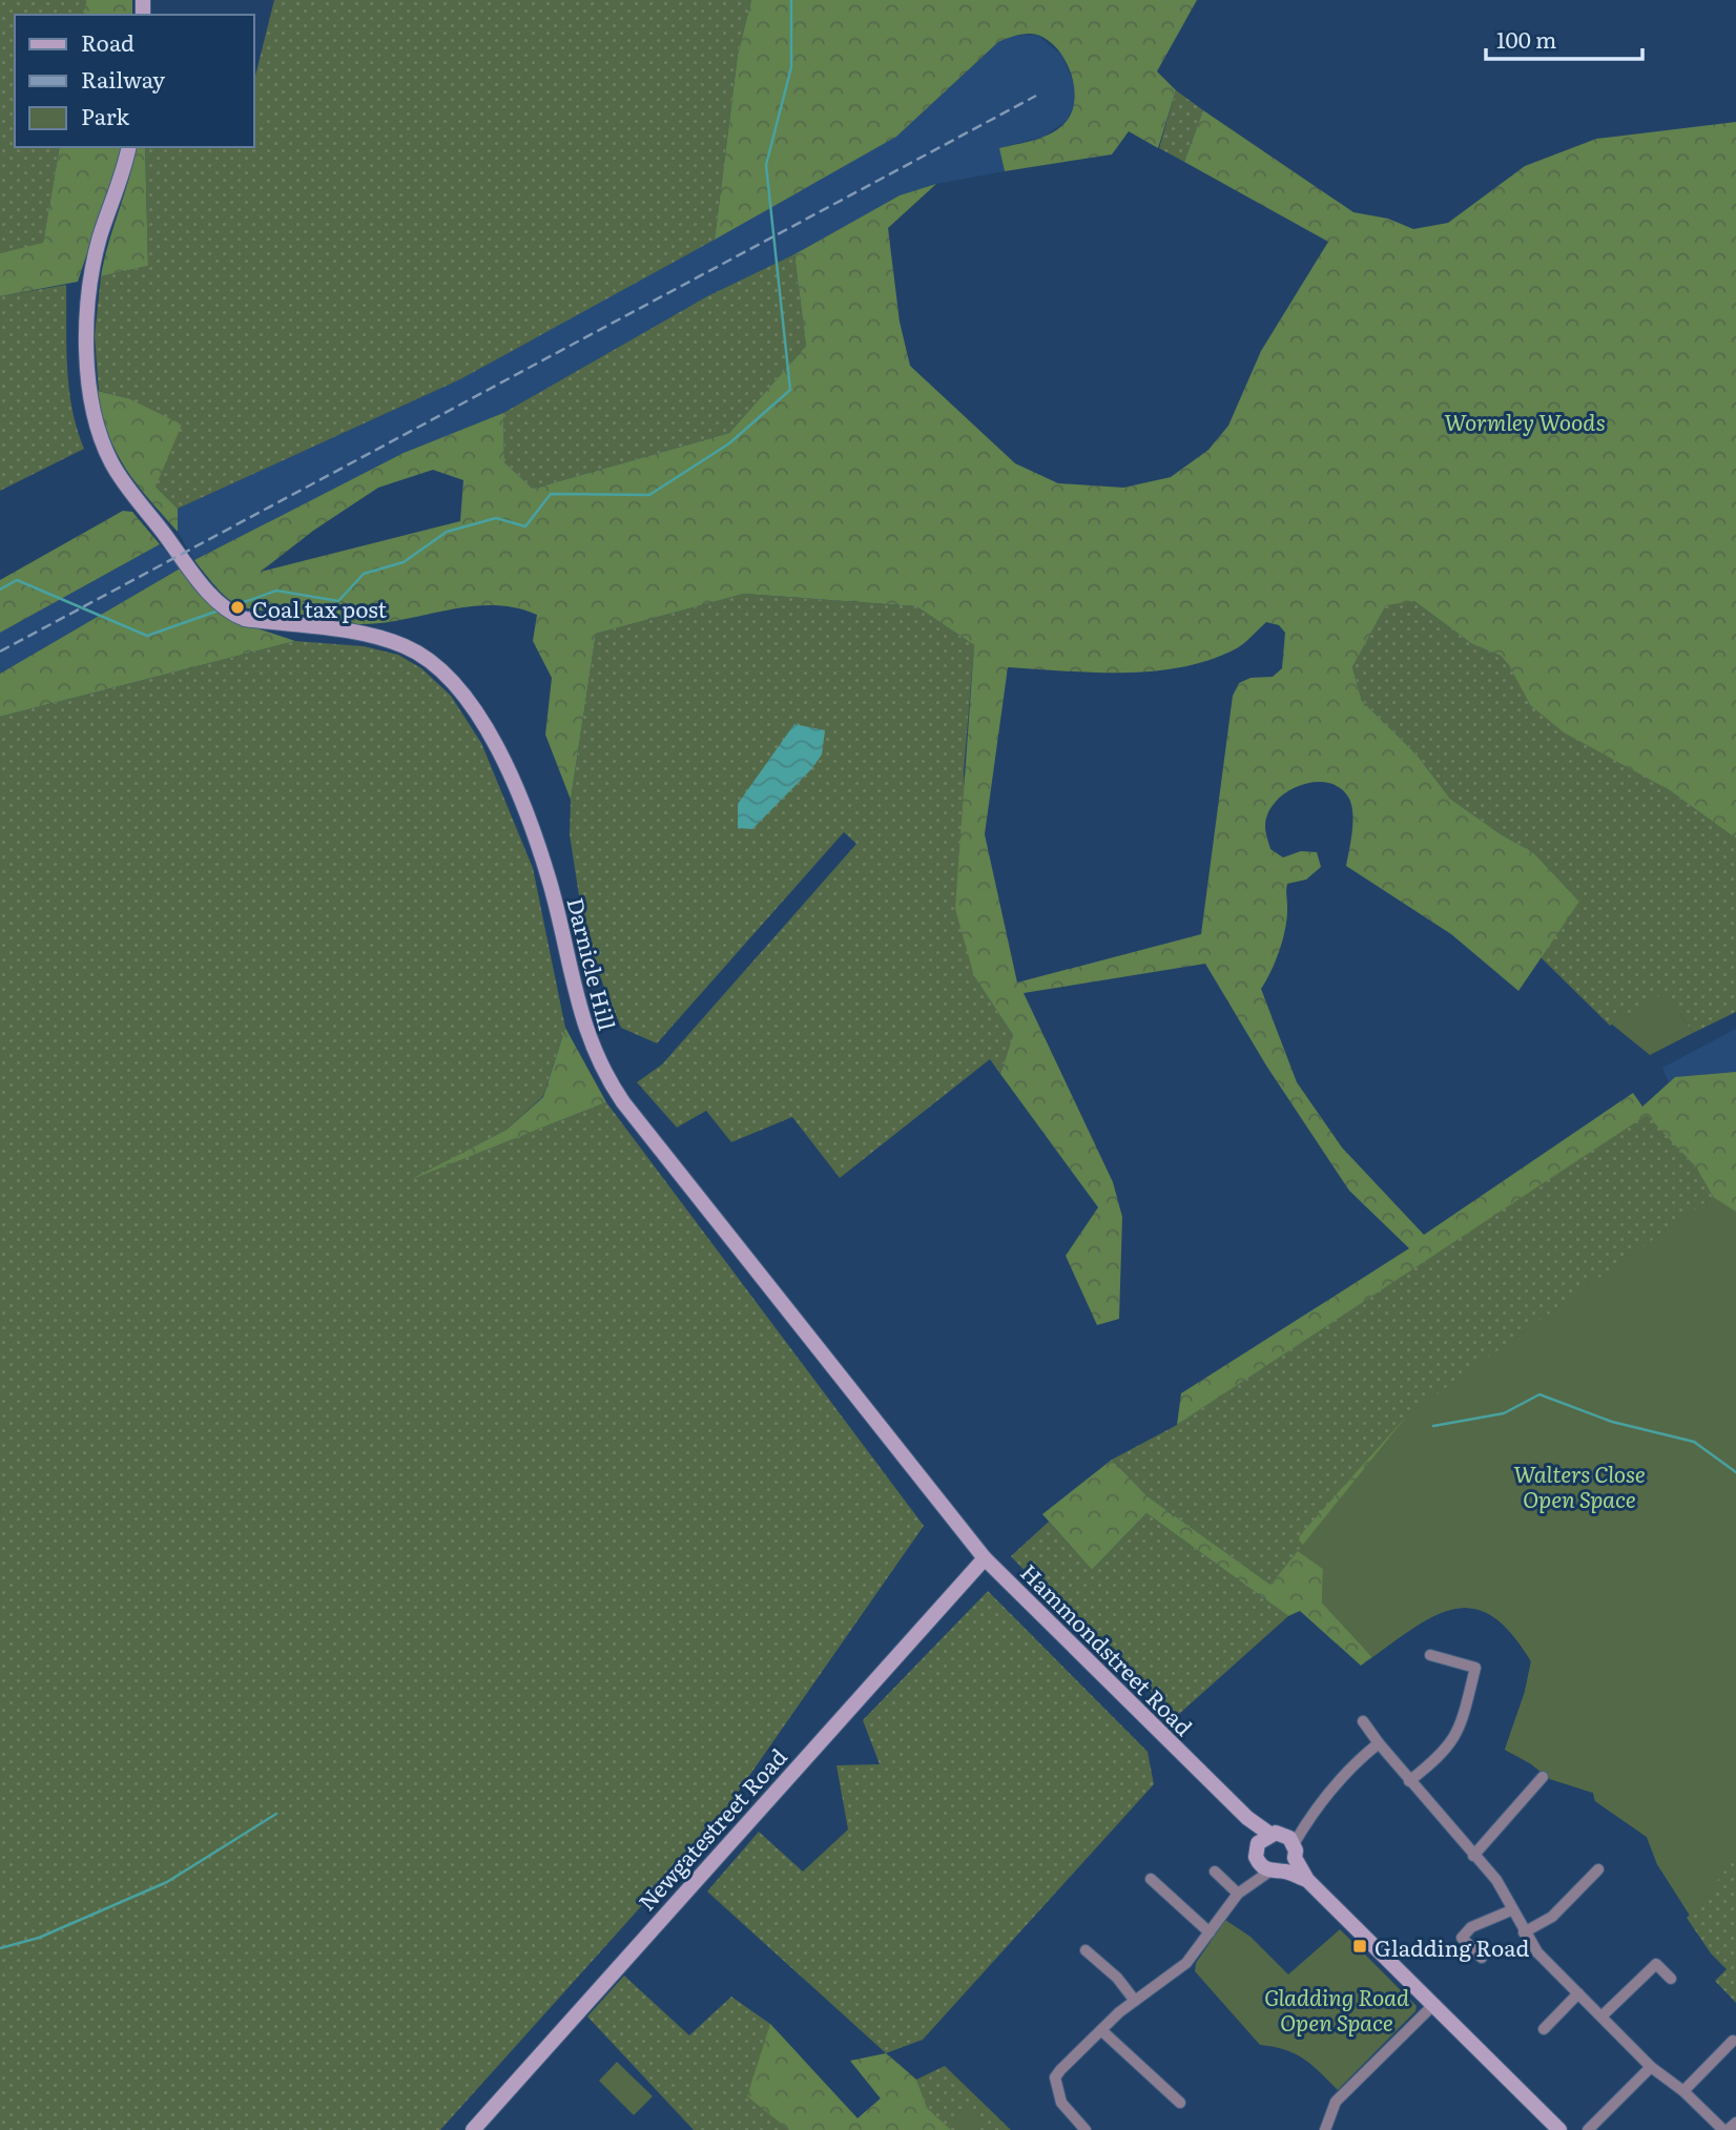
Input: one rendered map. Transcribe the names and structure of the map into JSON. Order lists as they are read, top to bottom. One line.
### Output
{"streets":{"street":["Darnicle Hill","Hammondstreet Road","Newgatestreet Road"]},"crossings":[["Darnicle Hill","Hammondstreet Road"],["Hammondstreet Road","Newgatestreet Road"]],"parks":["Wormley Woods","Walters Close Open Space","Gladding Road Open Space"],"places":{"other":["Coal tax post"],"transit":["Gladding Road"]},"legend":["Road","Railway","Park"],"scale_bar":"100 m"}
